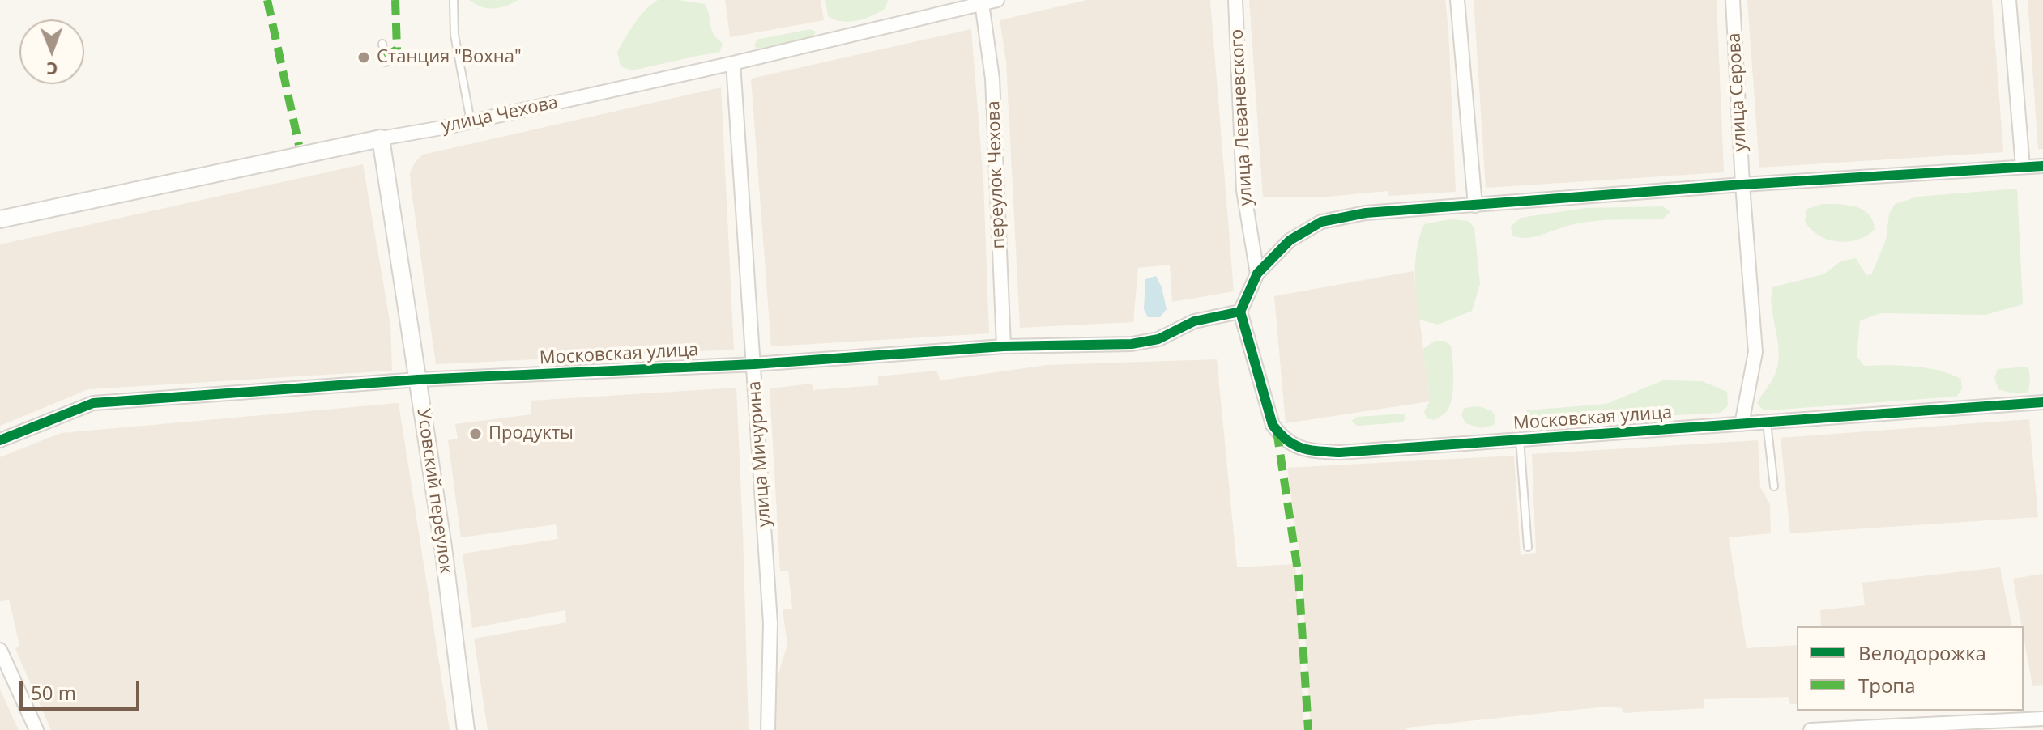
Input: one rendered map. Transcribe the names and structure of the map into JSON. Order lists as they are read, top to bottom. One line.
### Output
{"streets":{"street":["улица Серова","улица Чехова","улица Леваневского","переулок Чехова","Московская улица","улица Мичурина","Усовский переулок"]},"crossings":[["улица Серова","Московская улица"],["улица Чехова","переулок Чехова"],["улица Чехова","улица Мичурина"],["улица Чехова","Усовский переулок"],["переулок Чехова","Московская улица"],["Московская улица","улица Мичурина"],["Московская улица","Усовский переулок"]],"places":["Станция \"Вохна\"","Продукты"],"legend":["Велодорожка","Тропа"],"scale_bar":"50 m","north":"bottom"}
